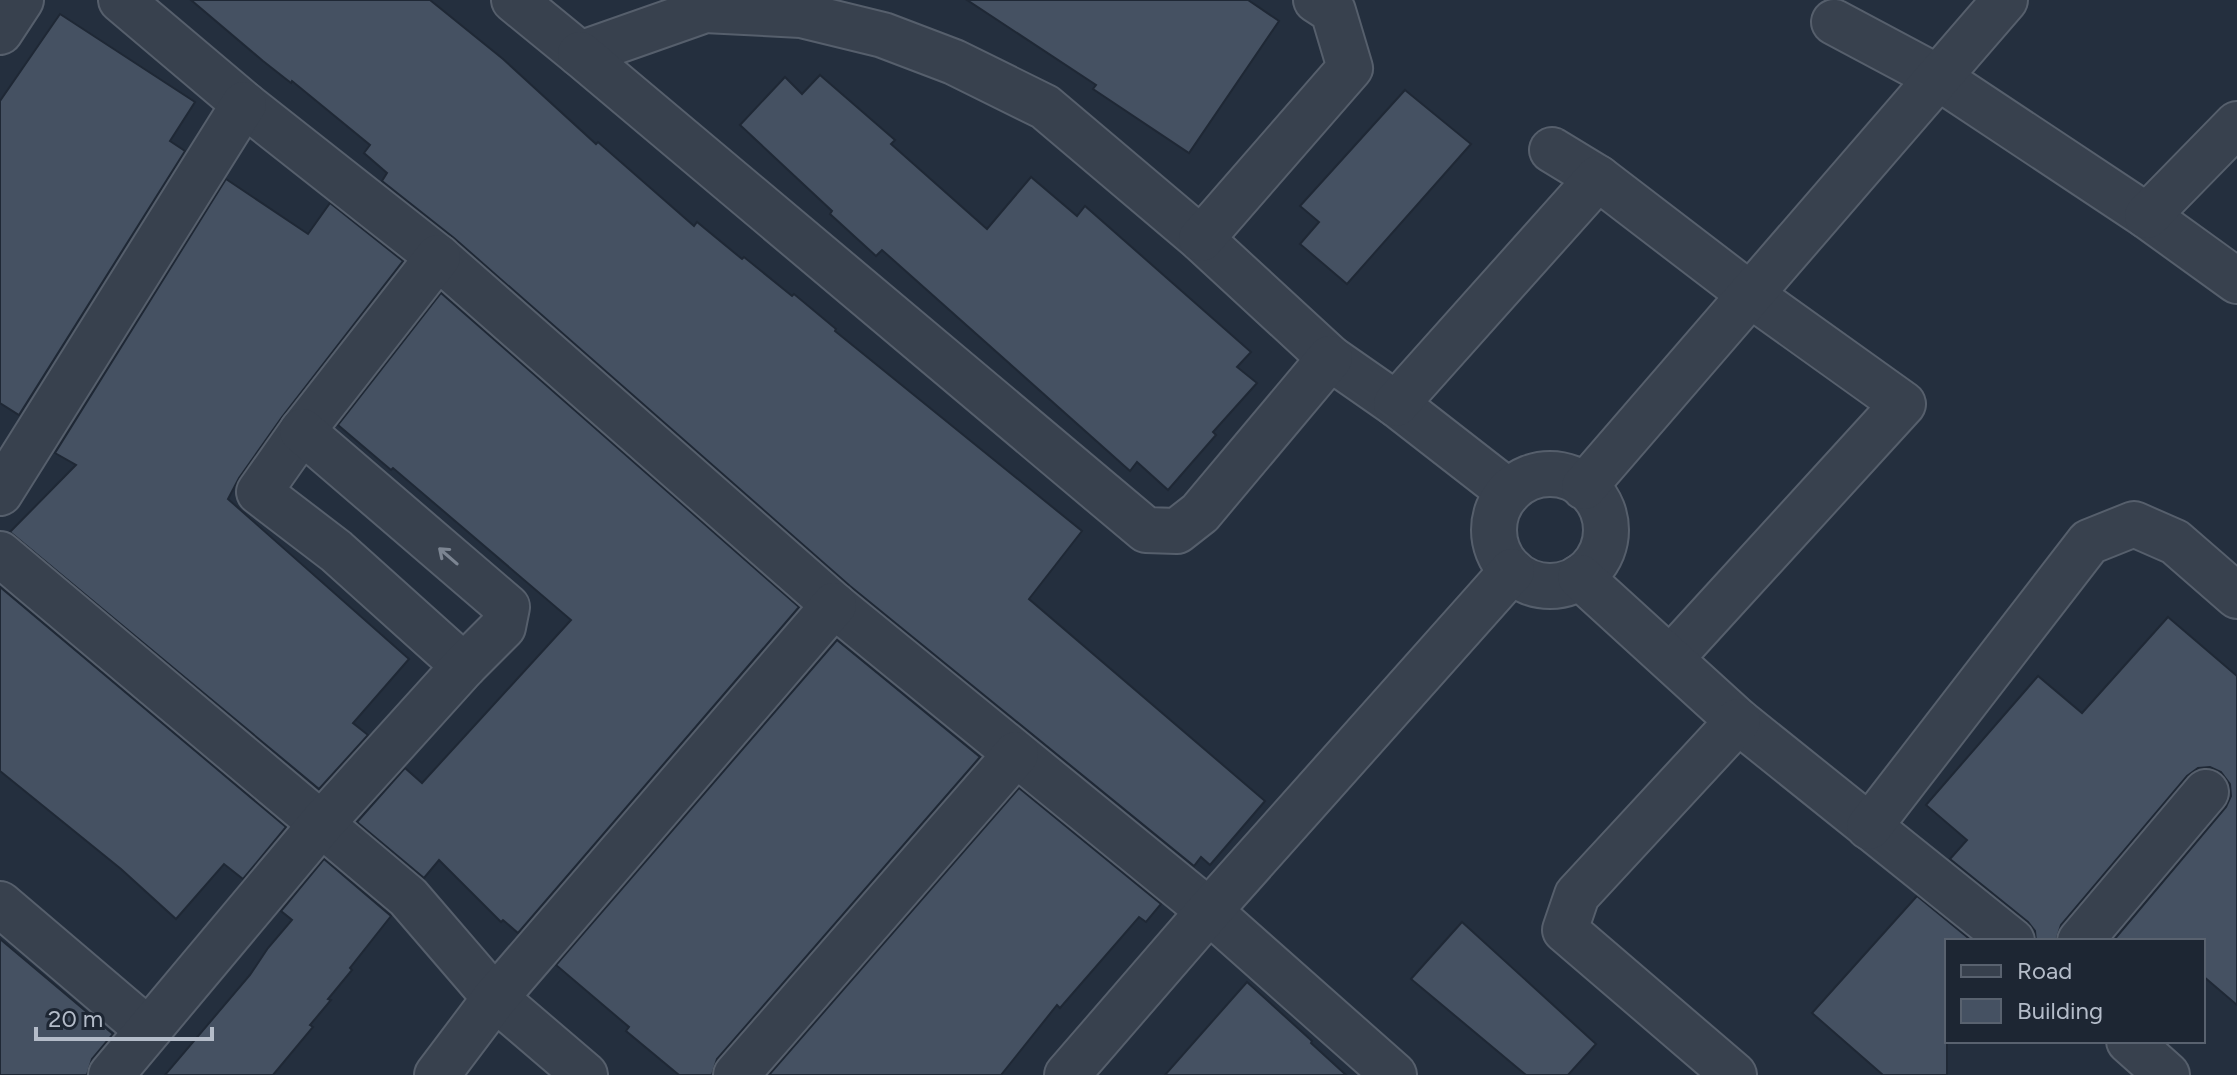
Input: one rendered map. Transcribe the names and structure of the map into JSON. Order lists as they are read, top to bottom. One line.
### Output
{"legend":["Road","Building"],"scale_bar":"20 m"}
